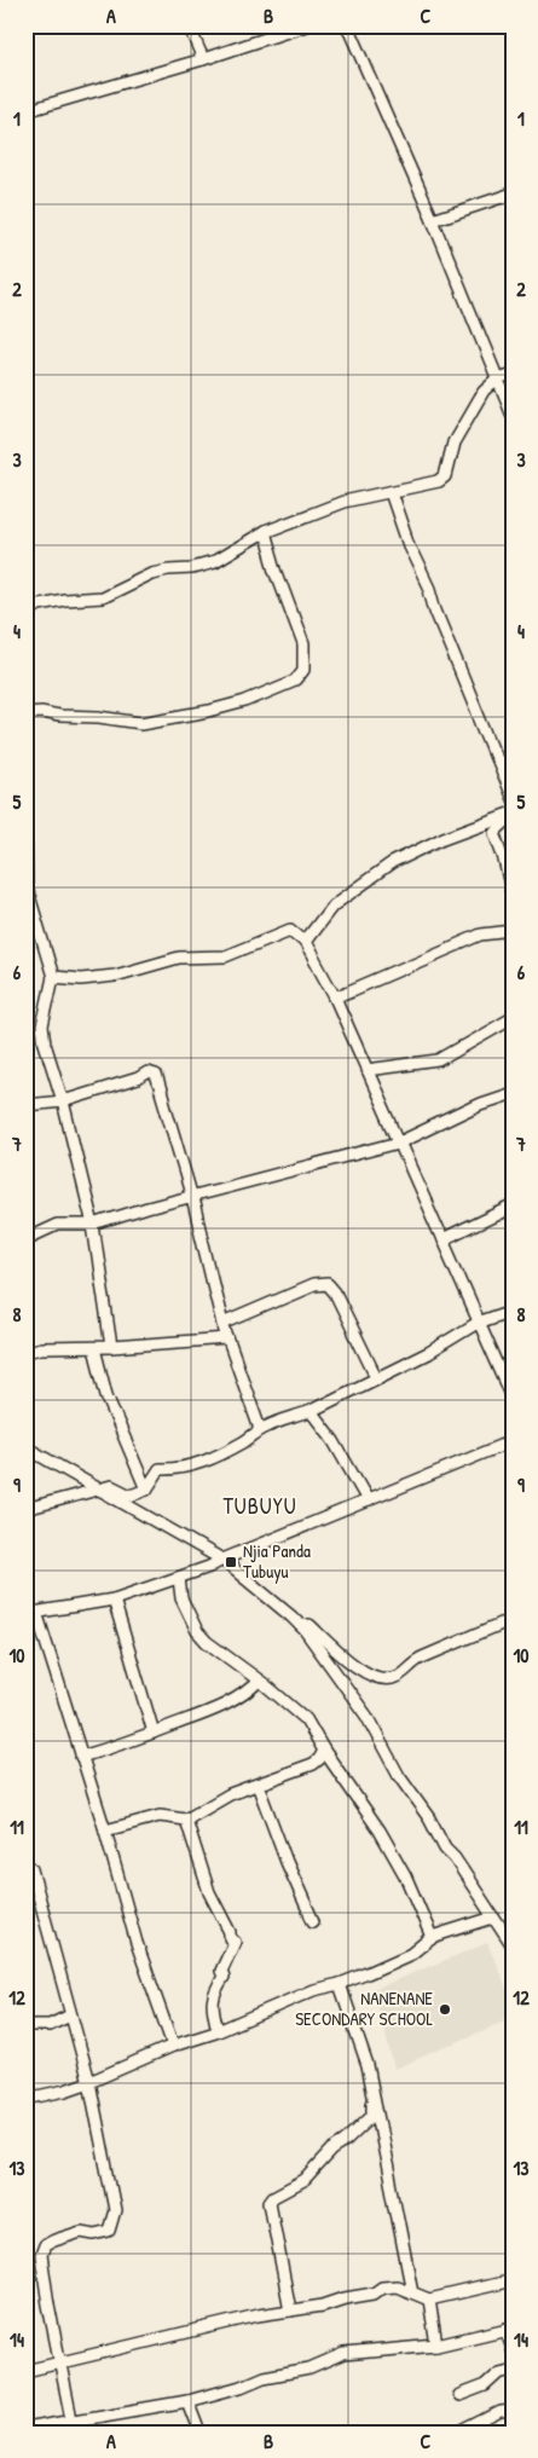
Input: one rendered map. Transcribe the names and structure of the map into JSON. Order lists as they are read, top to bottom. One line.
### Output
{"districts":["TUBUYU"],"places":{"transit":["Njia Panda Tubuyu"],"other":["NANENANE SECONDARY SCHOOL"]},"grid":{"columns":["A","B","C"],"rows":["1","2","3","4","5","6","7","8","9","10","11","12","13","14"]}}
